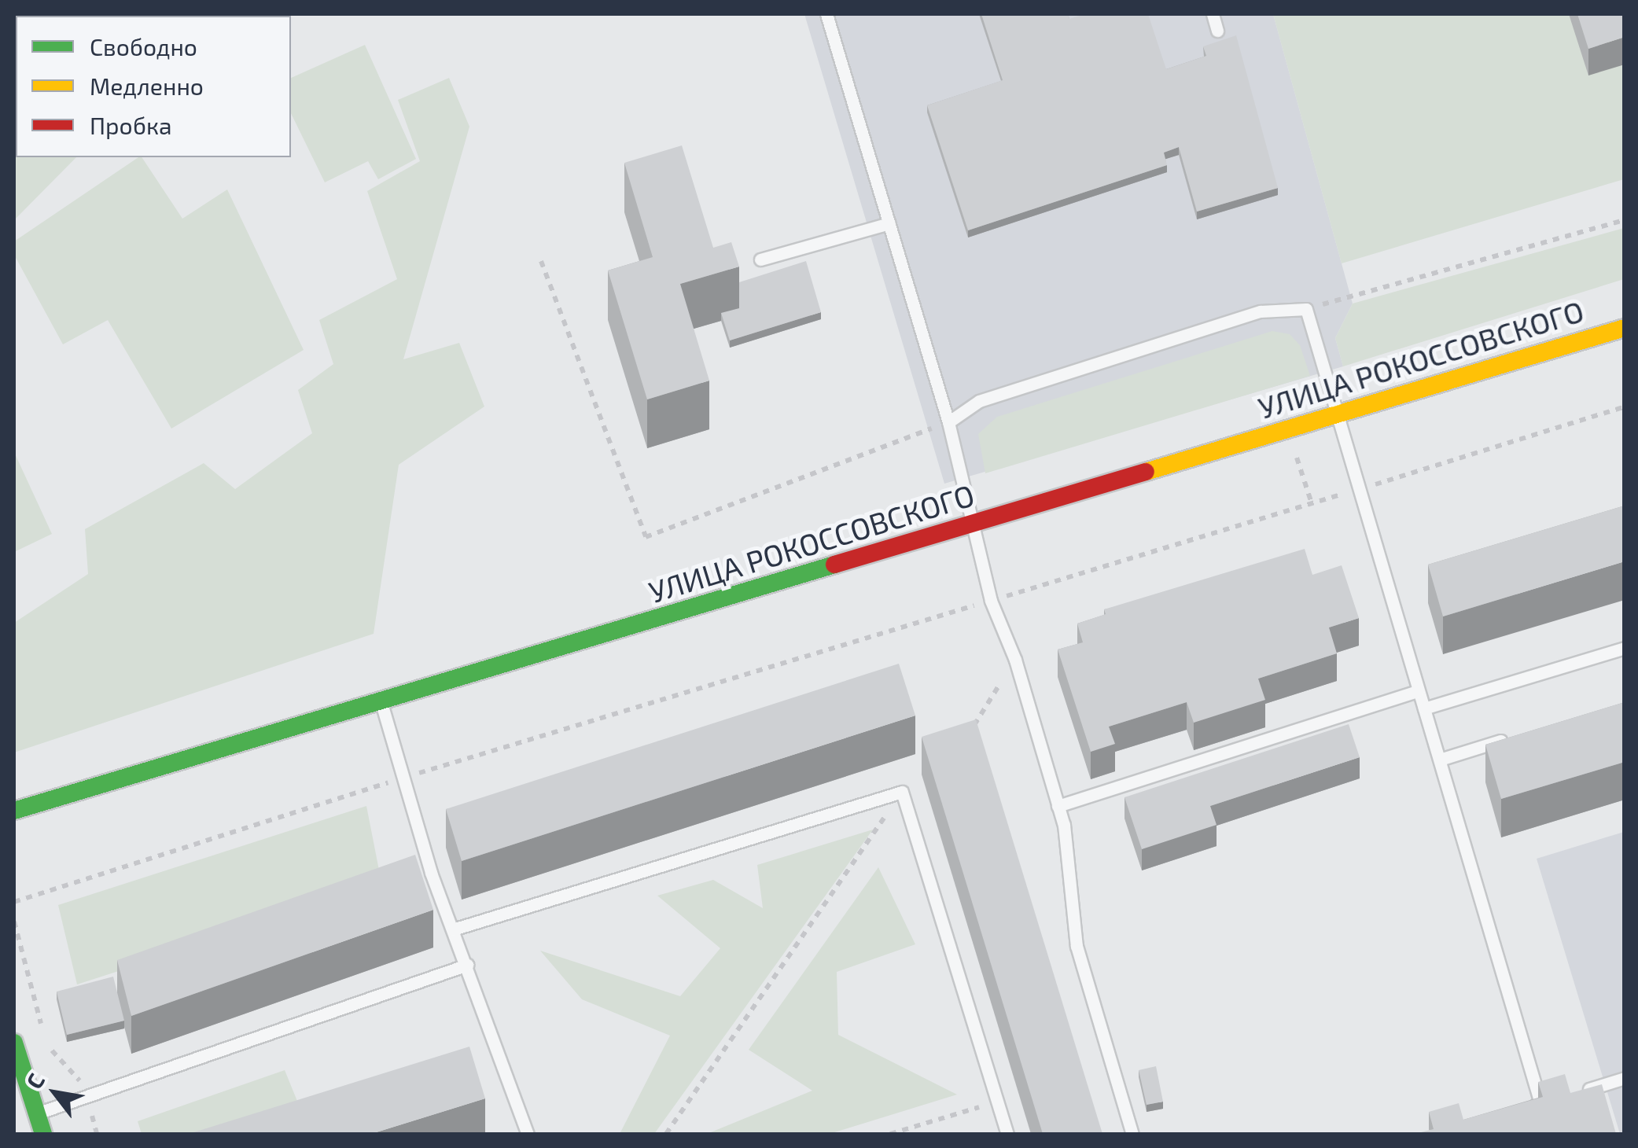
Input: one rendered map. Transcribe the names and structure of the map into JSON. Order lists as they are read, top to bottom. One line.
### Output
{"streets":{"street":["УЛИЦА РОКОССОВСКОГО"]},"legend":["Свободно","Медленно","Пробка"],"north":"top left"}
